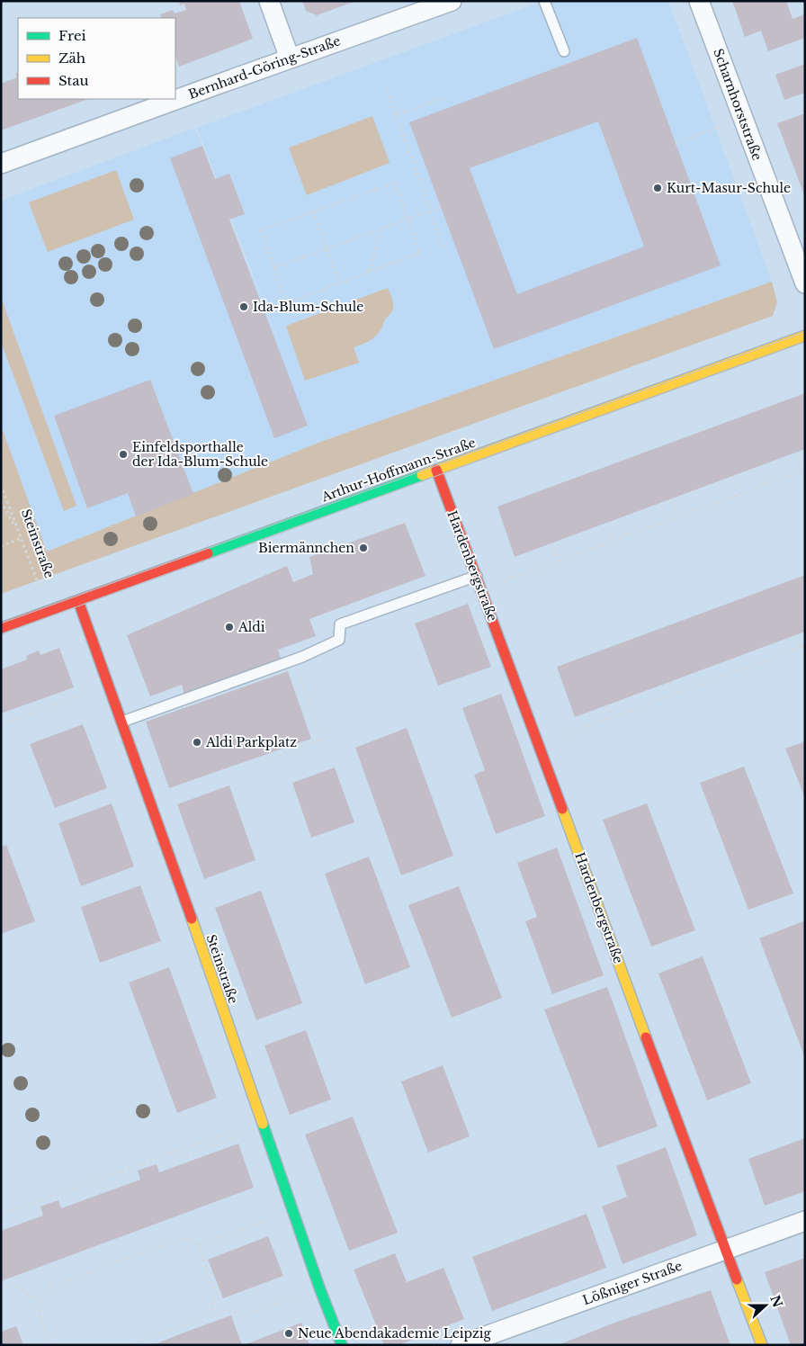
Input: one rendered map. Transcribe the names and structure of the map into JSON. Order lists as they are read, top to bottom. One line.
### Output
{"streets":{"street":["Bernhard-Göring-Straße","Scharnhorststraße","Arthur-Hoffmann-Straße","Steinstraße","Hardenbergstraße","Lößniger Straße"]},"crossings":[["Arthur-Hoffmann-Straße","Steinstraße"],["Arthur-Hoffmann-Straße","Hardenbergstraße"],["Hardenbergstraße","Lößniger Straße"]],"places":["Kurt-Masur-Schule","Ida-Blum-Schule","Einfeldsporthalle der Ida-Blum-Schule","Biermännchen","Aldi","Aldi Parkplatz","Neue Abendakademie Leipzig"],"legend":["Frei","Zäh","Stau"],"north":"right"}
